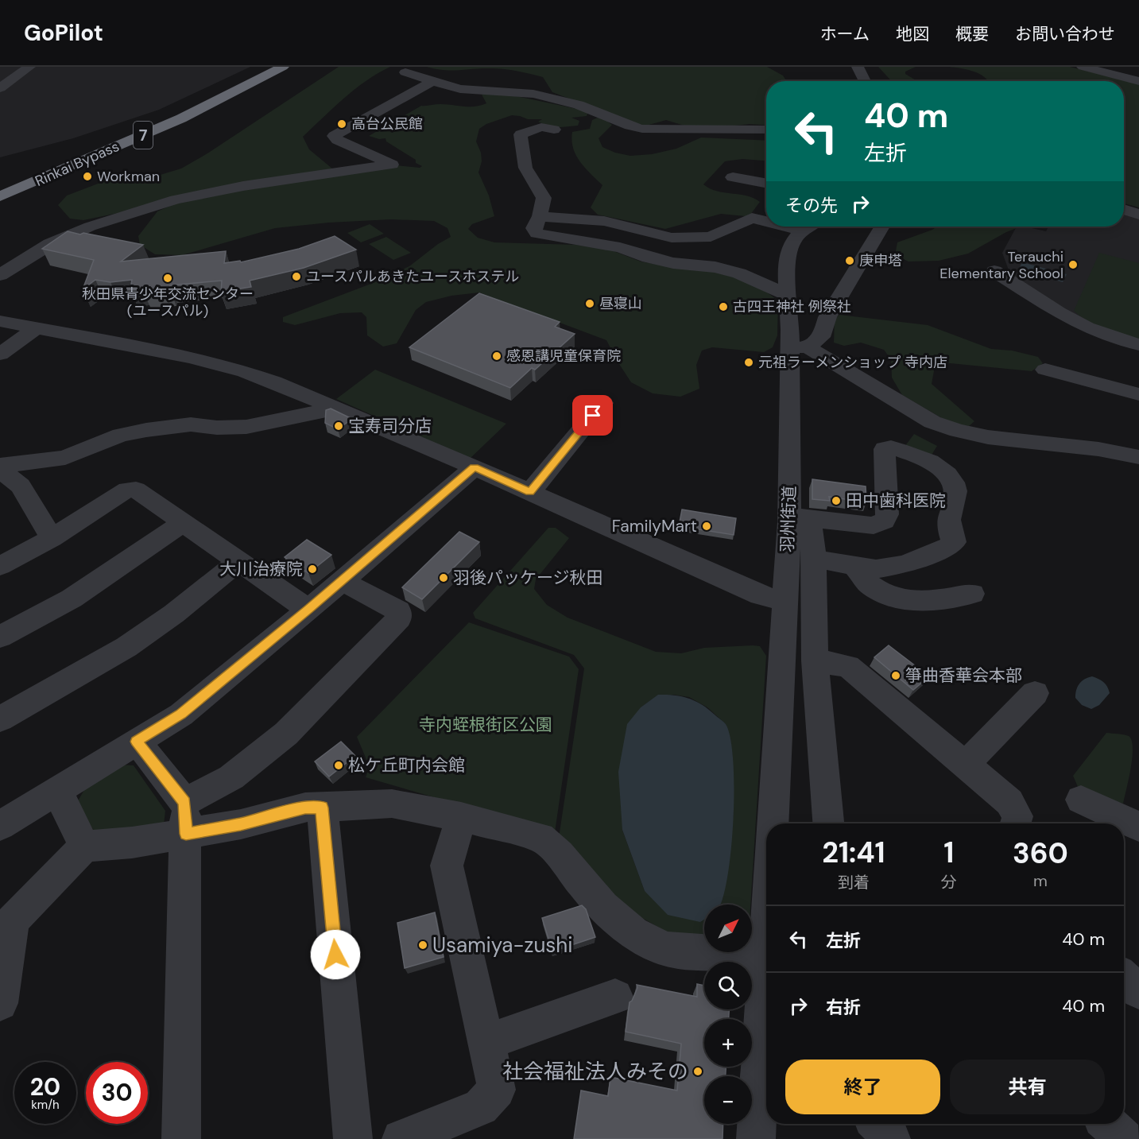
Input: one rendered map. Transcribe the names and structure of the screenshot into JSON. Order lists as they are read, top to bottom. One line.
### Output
{"streets":{"highway":["7","Rinkai Bypass"],"street":["羽州街道"]},"parks":["寺内蛭根街区公園"],"places":["高台公民館","Workman","庚申塔","Terauchi Elementary School","ユースパルあきたユースホステル","秋田県青少年交流センター (ユースパル)","昼寝山","古四王神社 例祭社","感恩講児童保育院","元祖ラーメンショップ 寺内店","宝寿司分店","田中歯科医院","FamilyMart","大川治療院","羽後パッケージ秋田","箏曲香華会本部","松ケ丘町内会館","Usamiya-zushi","社会福祉法人みその"],"north":"top right","page":{"header":"GoPilot","nav":["ホーム","地図","概要","お問い合わせ"],"turn":["40 m","左折"],"then":"その先","eta":["21:41","到着","1","分","360","m"],"map_buttons":["+","−"],"list":[{"name":"左折","value":"40 m"},{"name":"右折","value":"40 m"}],"buttons":["終了","共有"],"speed":"20 km/h","limit":"30"}}
